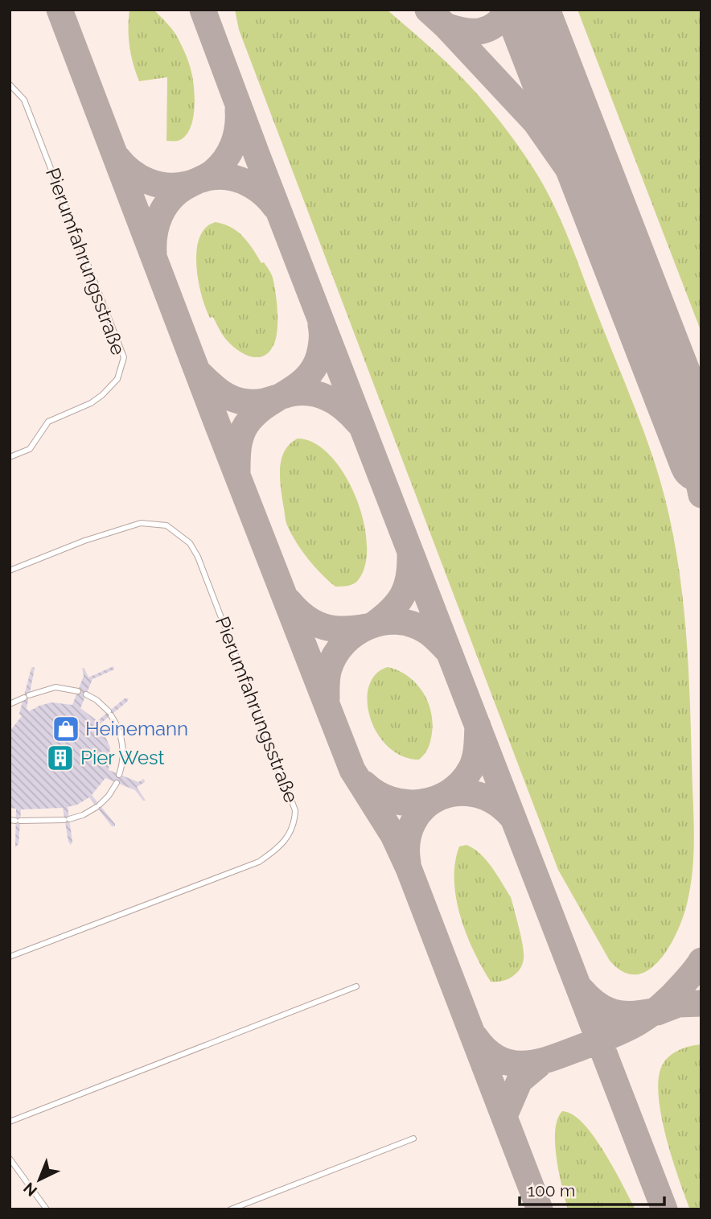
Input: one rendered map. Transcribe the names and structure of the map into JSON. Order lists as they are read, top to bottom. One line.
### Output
{"streets":{"lane":["Pierumfahrungsstraße"]},"places":{"shop":["Heinemann"],"building":["Pier West"]},"scale_bar":"100 m","north":"bottom left"}
